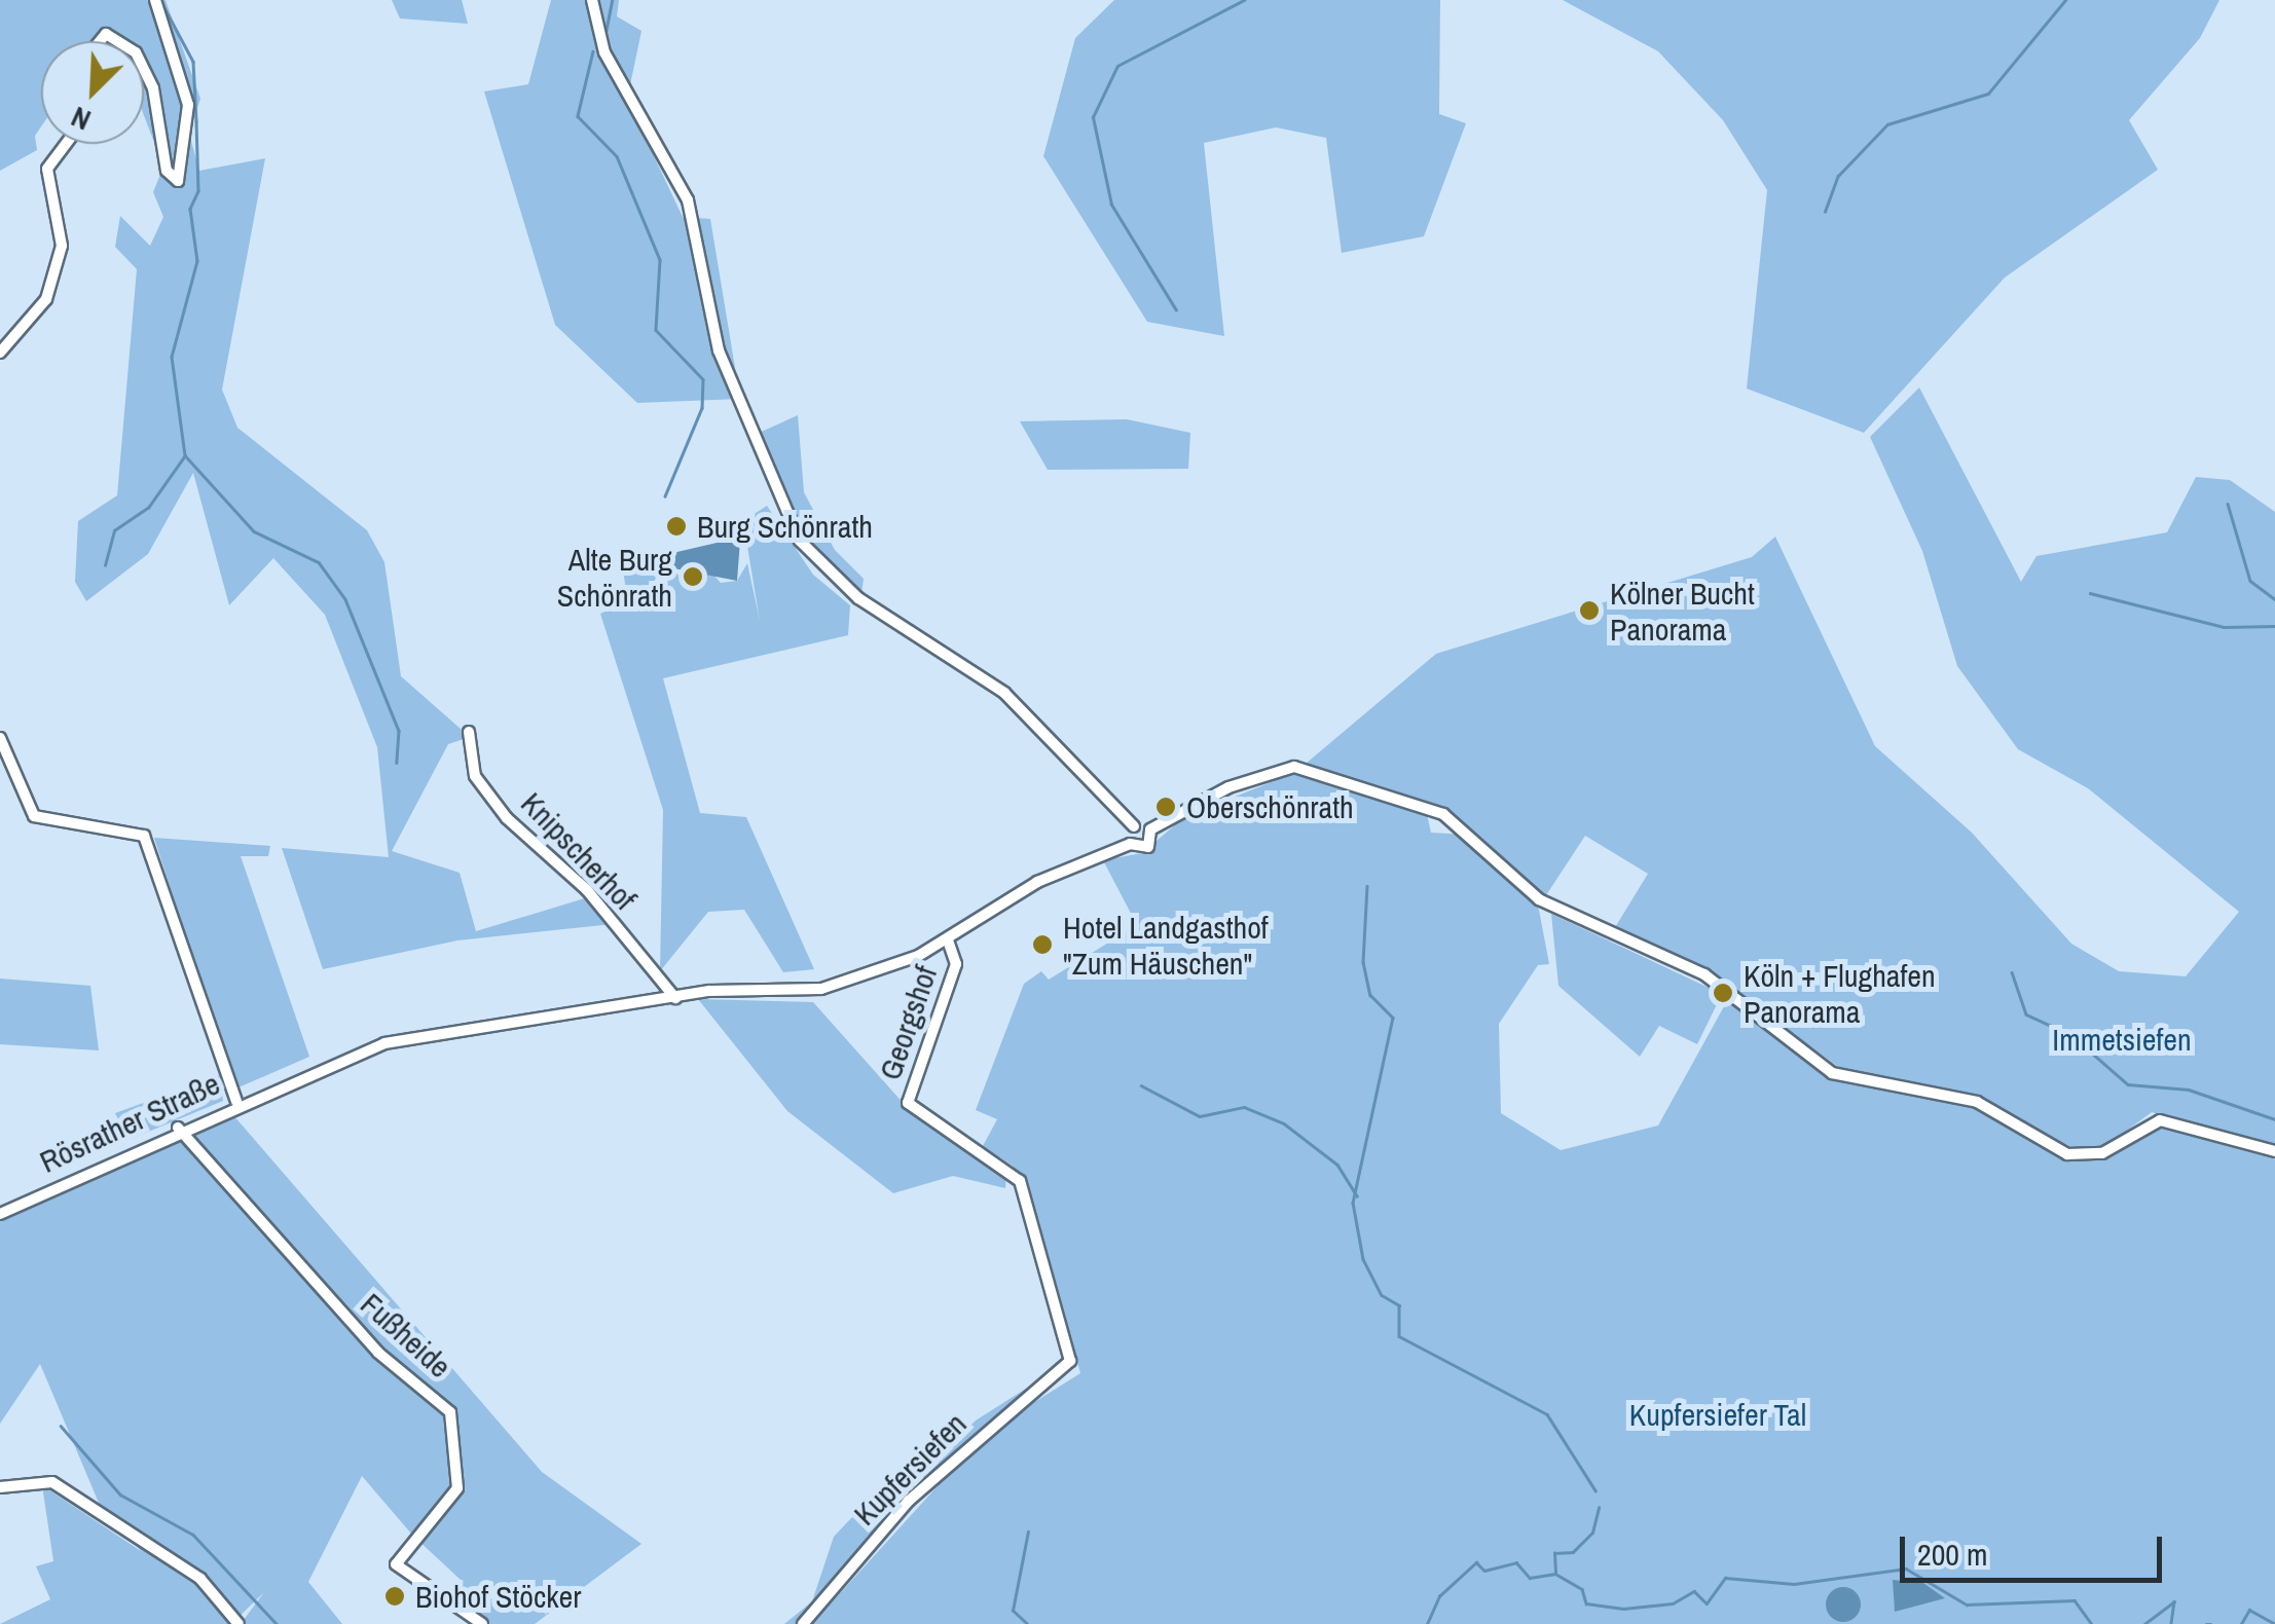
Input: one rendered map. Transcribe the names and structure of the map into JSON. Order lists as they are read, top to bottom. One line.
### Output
{"streets":{"street":["Knipscherhof","Georgshof","Rösrather Straße","Fußheide","Kupfersiefen"]},"crossings":[["Knipscherhof","Rösrather Straße"],["Georgshof","Rösrather Straße"],["Georgshof","Kupfersiefen"],["Rösrather Straße","Fußheide"]],"parks":["Immetsiefen","Kupfersiefer Tal"],"places":["Burg Schönrath","Alte Burg Schönrath","Kölner Bucht Panorama","Oberschönrath","Hotel Landgasthof \"Zum Häuschen\"","Köln + Flughafen Panorama","Biohof Stöcker"],"scale_bar":"200 m","north":"bottom left"}
